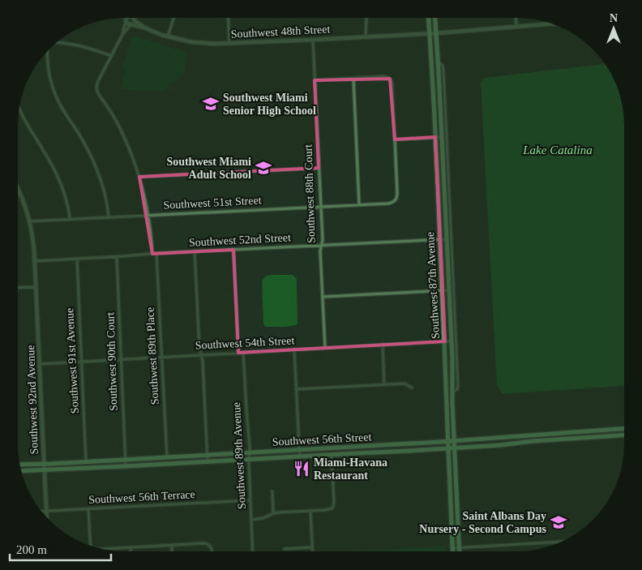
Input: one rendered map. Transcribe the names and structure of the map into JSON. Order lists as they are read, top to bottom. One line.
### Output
{"streets":{"main road":["Southwest 87th Avenue","Southwest 56th Street"],"street":["Southwest 48th Street","Southwest 88th Court","Southwest 51st Street","Southwest 52nd Street","Southwest 54th Street","Southwest 89th Place","Southwest 91st Avenue","Southwest 90th Court","Southwest 92nd Avenue","Southwest 89th Avenue","Southwest 56th Terrace"]},"crossings":[["Southwest 48th Street","Southwest 88th Court"],["Southwest 48th Street","Southwest 87th Avenue"],["Southwest 88th Court","Southwest 51st Street"],["Southwest 88th Court","Southwest 52nd Street"],["Southwest 88th Court","Southwest 54th Street"],["Southwest 51st Street","Southwest 92nd Avenue"],["Southwest 52nd Street","Southwest 87th Avenue"],["Southwest 52nd Street","Southwest 89th Place"],["Southwest 52nd Street","Southwest 91st Avenue"],["Southwest 52nd Street","Southwest 90th Court"],["Southwest 52nd Street","Southwest 92nd Avenue"],["Southwest 87th Avenue","Southwest 54th Street"],["Southwest 87th Avenue","Southwest 56th Street"],["Southwest 54th Street","Southwest 89th Place"],["Southwest 54th Street","Southwest 91st Avenue"],["Southwest 54th Street","Southwest 90th Court"],["Southwest 54th Street","Southwest 92nd Avenue"],["Southwest 54th Street","Southwest 89th Avenue"],["Southwest 89th Place","Southwest 56th Street"],["Southwest 91st Avenue","Southwest 56th Street"],["Southwest 90th Court","Southwest 56th Street"],["Southwest 92nd Avenue","Southwest 56th Street"],["Southwest 92nd Avenue","Southwest 56th Terrace"],["Southwest 56th Street","Southwest 89th Avenue"],["Southwest 89th Avenue","Southwest 56th Terrace"]],"water":["Lake Catalina"],"places":{"school or university":["Southwest Miami Senior High School","Southwest Miami Adult School","Saint Albans Day Nursery - Second Campus"],"restaurant":["Miami-Havana Restaurant"]},"scale_bar":"200 m","north":"top"}
